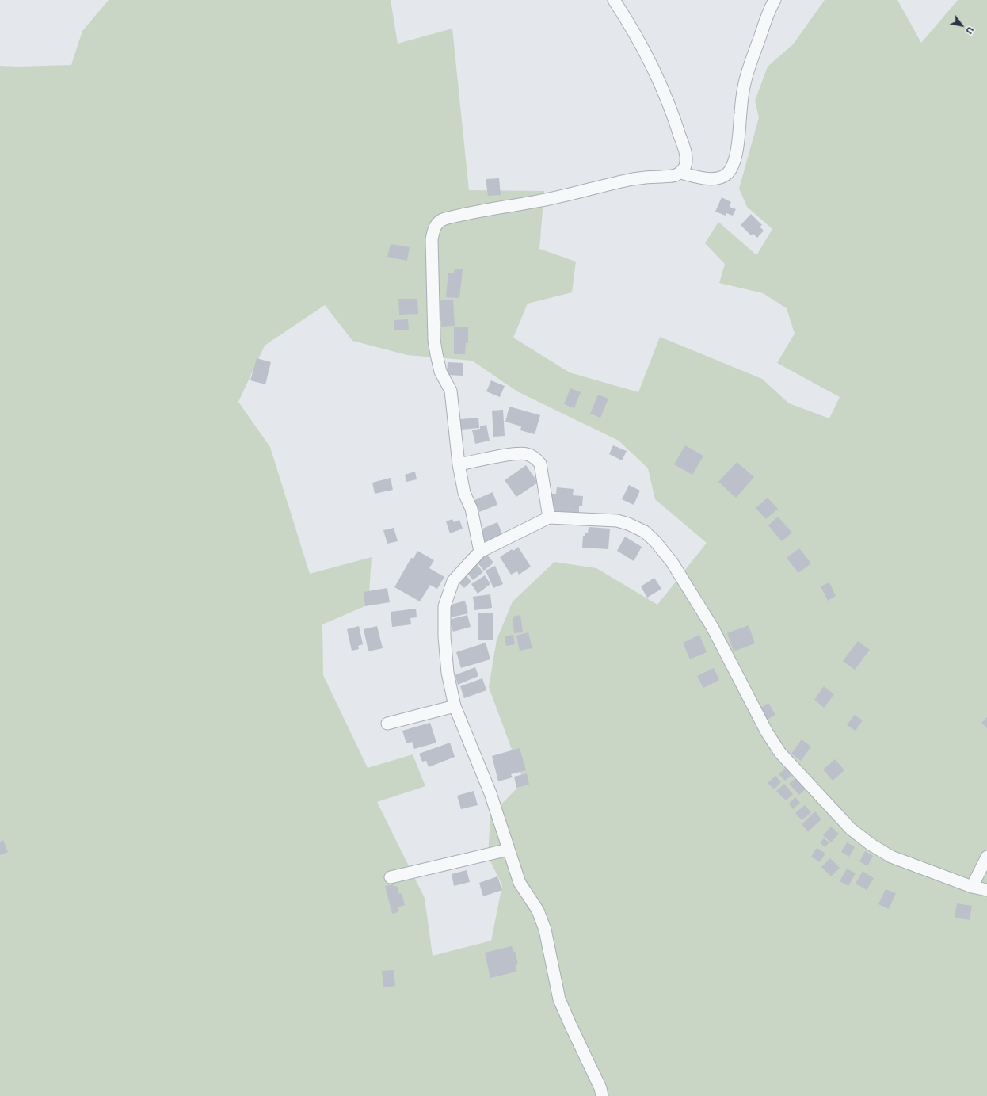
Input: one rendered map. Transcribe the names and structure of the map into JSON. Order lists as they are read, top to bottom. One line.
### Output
{"north":"bottom right"}
